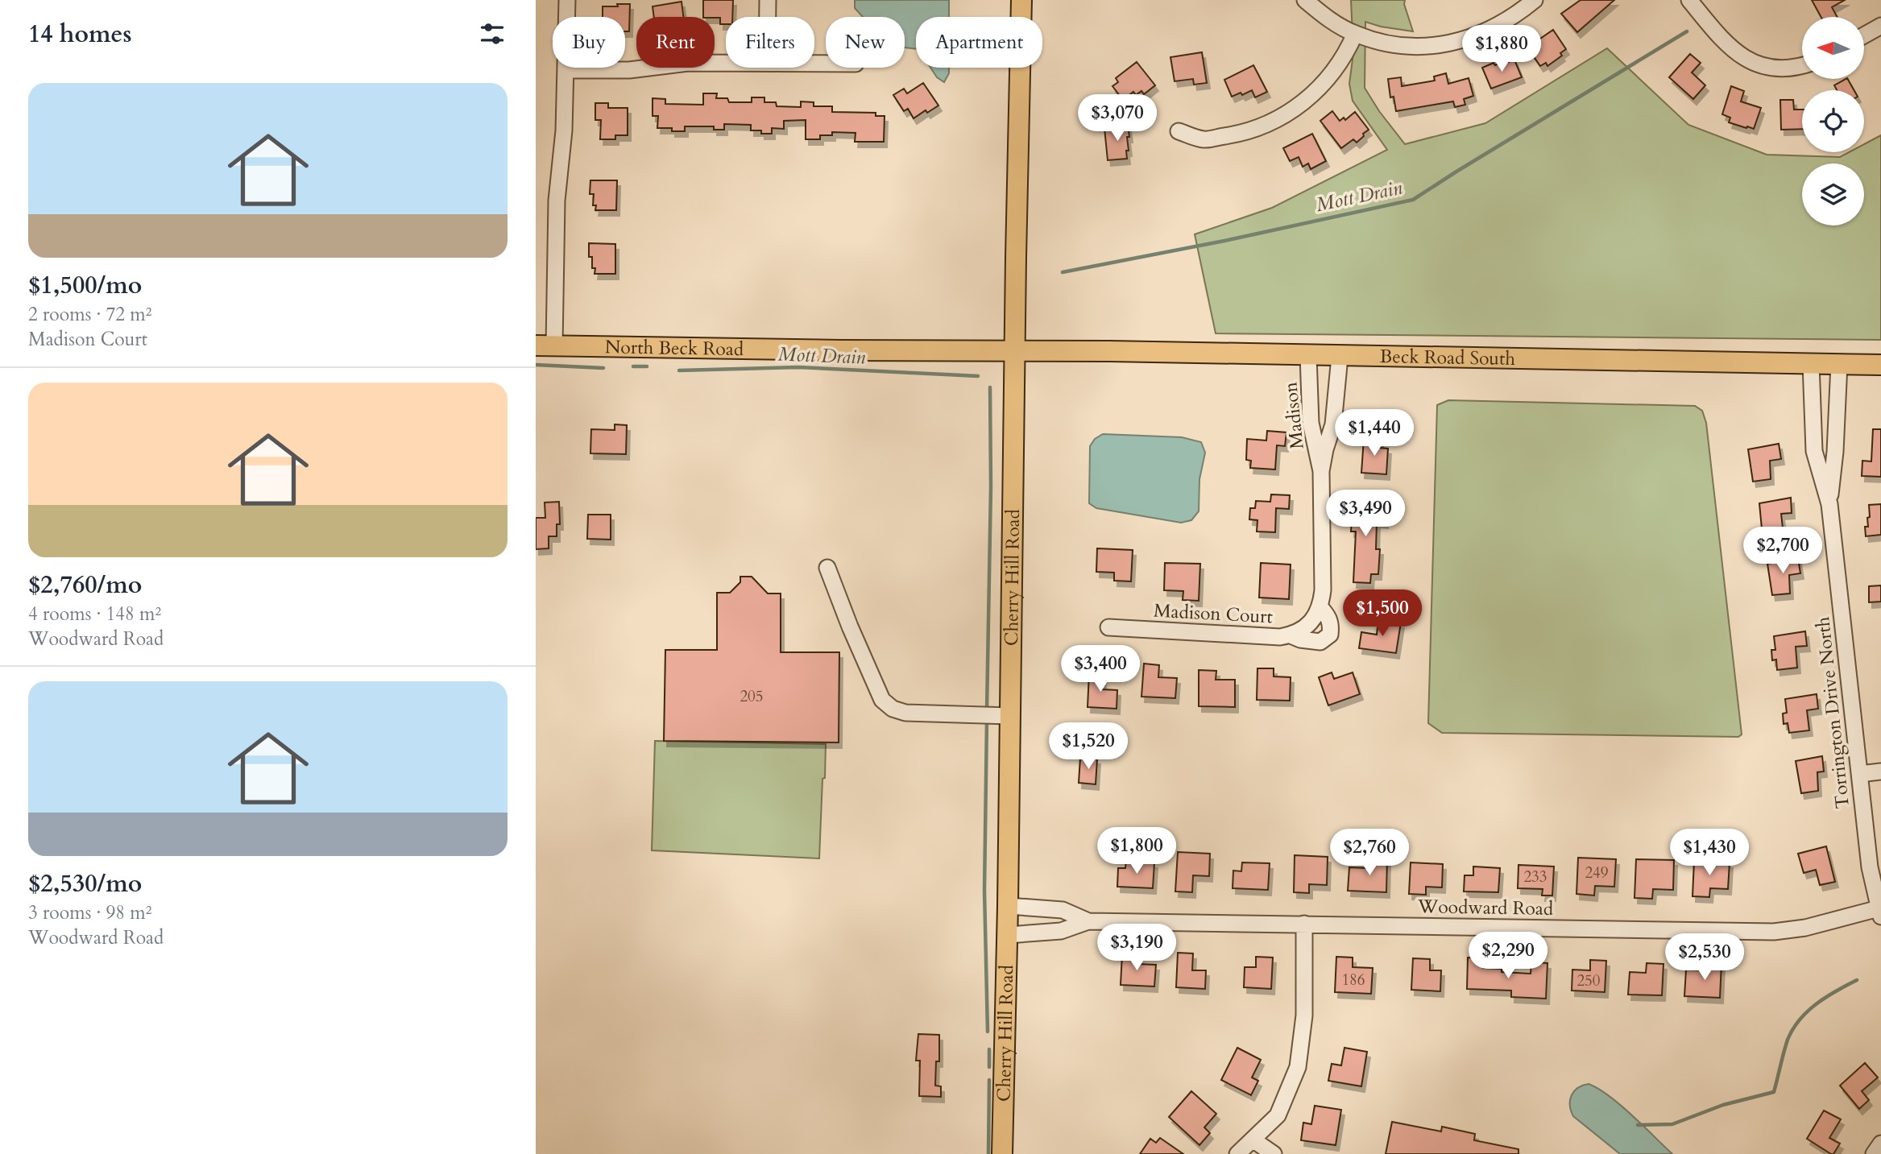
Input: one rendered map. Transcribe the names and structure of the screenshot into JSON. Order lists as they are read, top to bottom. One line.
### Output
{"streets":{"main road":["North Beck Road","Beck Road South","Cherry Hill Road"],"street":["Madison","Madison Court","Torrington Drive North","Woodward Road"]},"crossings":[["North Beck Road","Beck Road South"],["North Beck Road","Cherry Hill Road"],["Beck Road South","Madison"],["Beck Road South","Cherry Hill Road"],["Beck Road South","Torrington Drive North"],["Madison","Madison Court"],["Cherry Hill Road","Woodward Road"],["Torrington Drive North","Woodward Road"]],"water":["Mott Drain"],"house_numbers":["205","249","233","186","250"],"north":"left","page":{"heading":"14 homes","chip":["Buy","Rent","Filters","New","Apartment"],"price":["$1,880","$3,070","$1,440","$3,490","$2,700","$1,500","$3,400","$1,520","$1,800","$2,760","$1,430","$3,190","$2,290","$2,530"],"list":[{"name":"$1,500/mo","note":"2 rooms · 72 m² · Madison Court"},{"name":"$2,760/mo","note":"4 rooms · 148 m² · Woodward Road"},{"name":"$2,530/mo","note":"3 rooms · 98 m² · Woodward Road"}]}}
